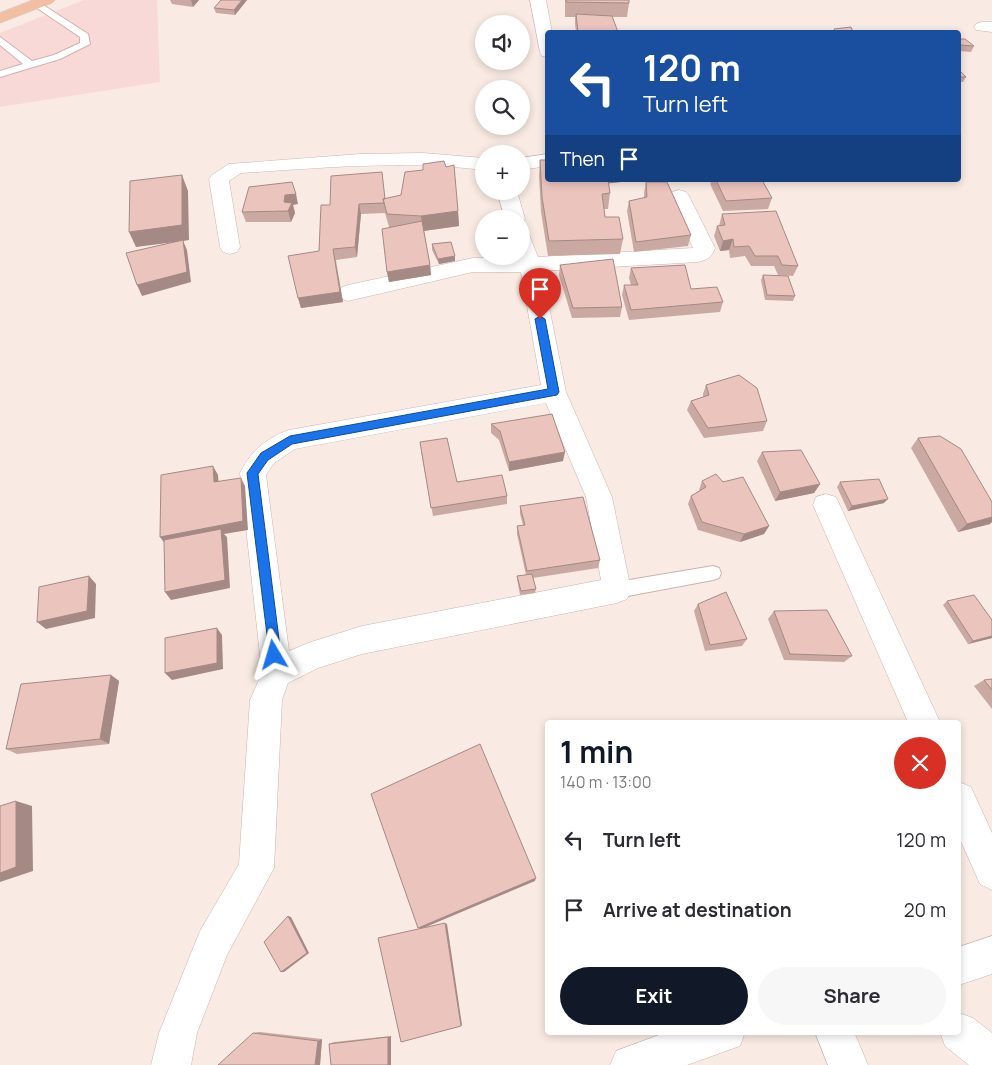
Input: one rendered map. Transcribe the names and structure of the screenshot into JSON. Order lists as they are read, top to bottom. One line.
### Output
{"page":{"map_buttons":["+","−"],"turn":["120 m","Turn left"],"then":"Then","heading":["1 min","140 m · 13:00"],"list":[{"name":"Turn left","value":"120 m"},{"name":"Arrive at destination","value":"20 m"}],"buttons":["Exit","Share"]}}
